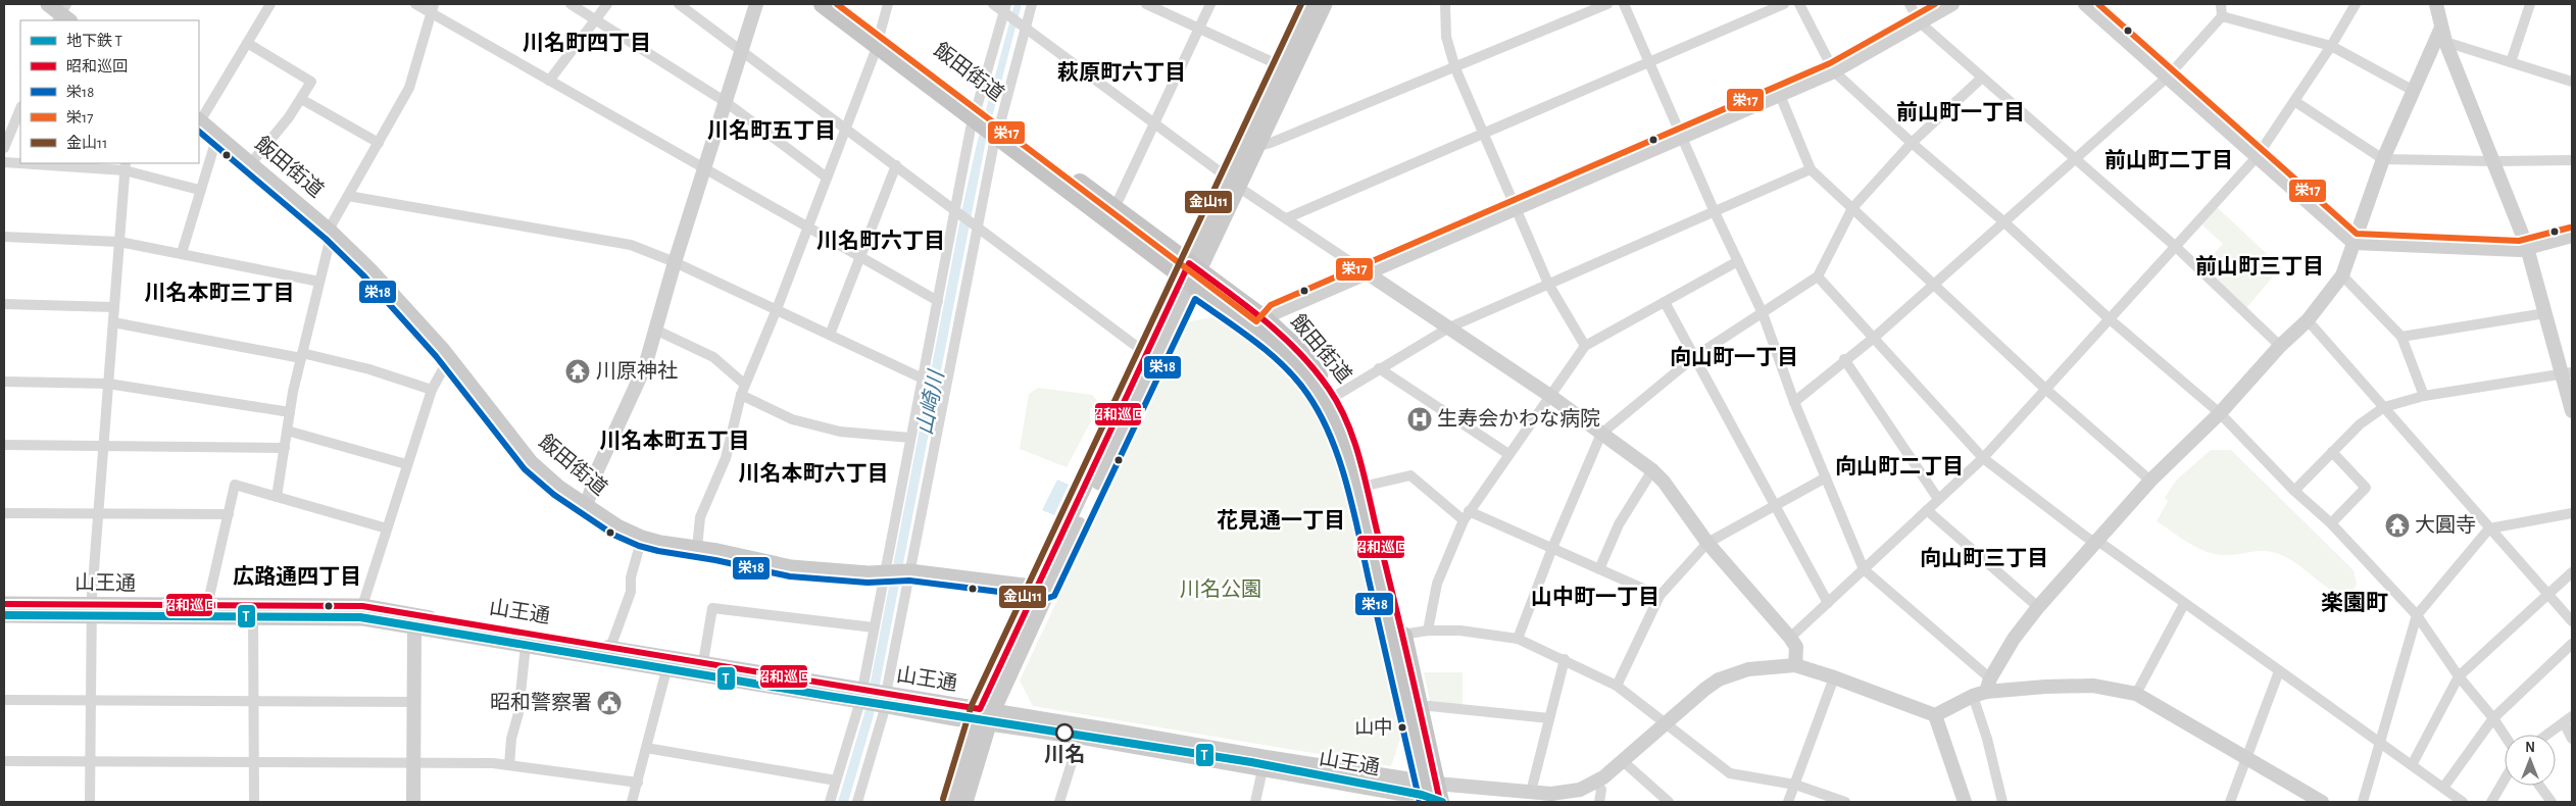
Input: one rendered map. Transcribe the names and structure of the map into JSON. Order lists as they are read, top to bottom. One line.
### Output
{"streets":{"highway":["飯田街道"],"main road":["山王通"]},"crossings":[["飯田街道","山王通"]],"districts":["川名町四丁目","萩原町六丁目","前山町一丁目","川名町五丁目","前山町二丁目","川名町六丁目","前山町三丁目","川名本町三丁目","向山町一丁目","川名本町五丁目","向山町二丁目","川名本町六丁目","花見通一丁目","向山町三丁目","広路通四丁目","山中町一丁目","楽園町"],"water":["山崎川"],"parks":["川名公園"],"places":{"temple":["川原神社","大圓寺"],"hospital":["生寿会かわな病院"],"public building":["昭和警察署"],"other":["山中","川名"]},"lines":["transit line 栄17","transit line 金山11","transit line 栄18","transit line 昭和巡回","metro line T"],"legend":["地下鉄 T","昭和巡回","栄18","栄17","金山11"],"north":"top"}
